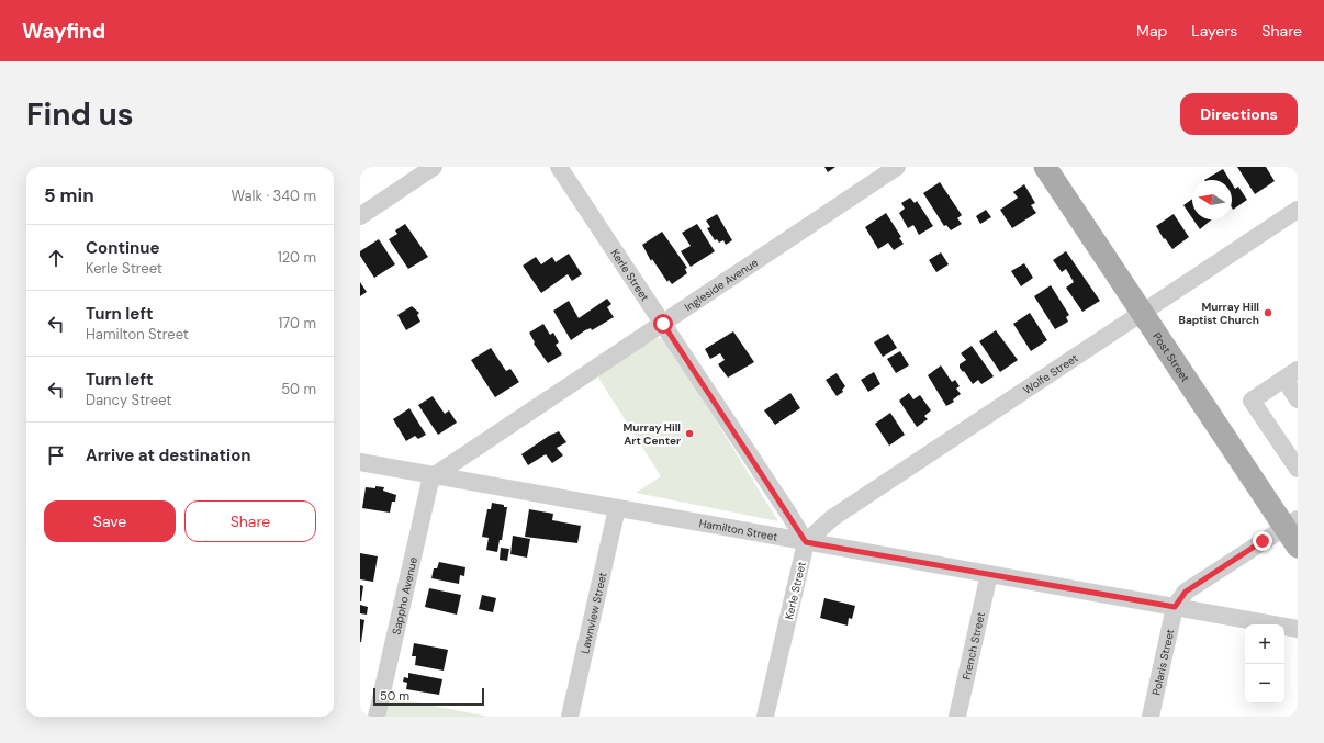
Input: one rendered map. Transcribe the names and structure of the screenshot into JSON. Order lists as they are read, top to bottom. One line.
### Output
{"streets":{"main road":["Post Street"],"street":["Kerle Street","Ingleside Avenue","Wolfe Street","Hamilton Street","Sappho Avenue","Lawnview Street","French Street","Polaris Street"]},"crossings":[["Kerle Street","Ingleside Avenue"],["Kerle Street","Wolfe Street"],["Kerle Street","Hamilton Street"],["Ingleside Avenue","Hamilton Street"],["Ingleside Avenue","Sappho Avenue"],["Post Street","Wolfe Street"],["Wolfe Street","Hamilton Street"],["Hamilton Street","Sappho Avenue"],["Hamilton Street","Lawnview Street"],["Hamilton Street","French Street"],["Hamilton Street","Polaris Street"]],"places":["Murray Hill Baptist Church","Murray Hill Art Center"],"scale_bar":"50 m","north":"left","page":{"header":"Wayfind","nav":["Map","Layers","Share"],"buttons":["Directions",["Save","Share"]],"title":"Find us","heading":["5 min","Walk · 340 m"],"list":[["Continue","Kerle Street","120 m"],["Turn left","Hamilton Street","170 m"],["Turn left","Dancy Street","50 m"],"Arrive at destination"],"map_buttons":["+","−"],"scale":"50 m"}}
